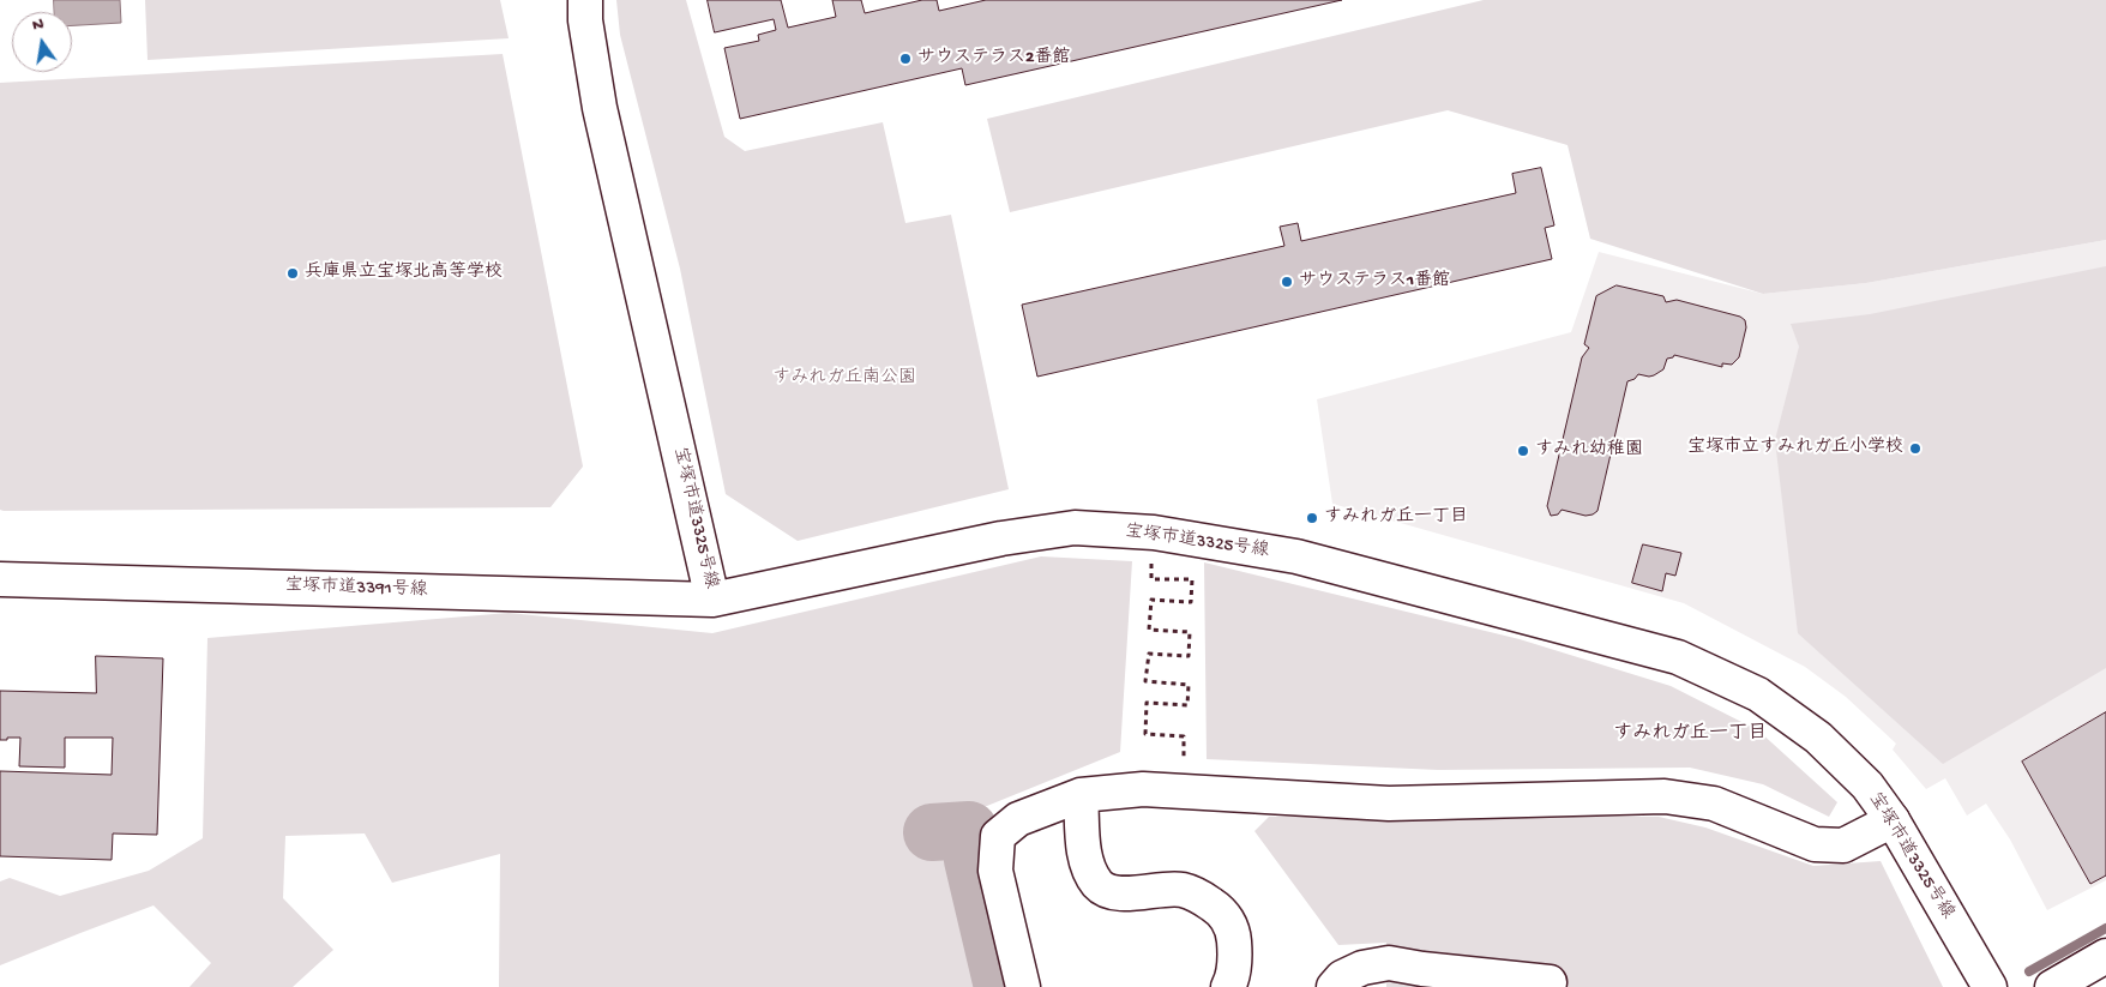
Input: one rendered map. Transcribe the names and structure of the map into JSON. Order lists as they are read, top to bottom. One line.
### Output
{"streets":{"street":["宝塚市道3325号線","宝塚市道3391号線"]},"crossings":[["宝塚市道3325号線","宝塚市道3391号線"]],"districts":["すみれガ丘一丁目"],"parks":["すみれガ丘南公園"],"places":["サウステラス2番館","兵庫県立宝塚北高等学校","サウステラス1番館","宝塚市立すみれガ丘小学校","すみれ幼稚園","すみれガ丘一丁目"],"north":"top"}
